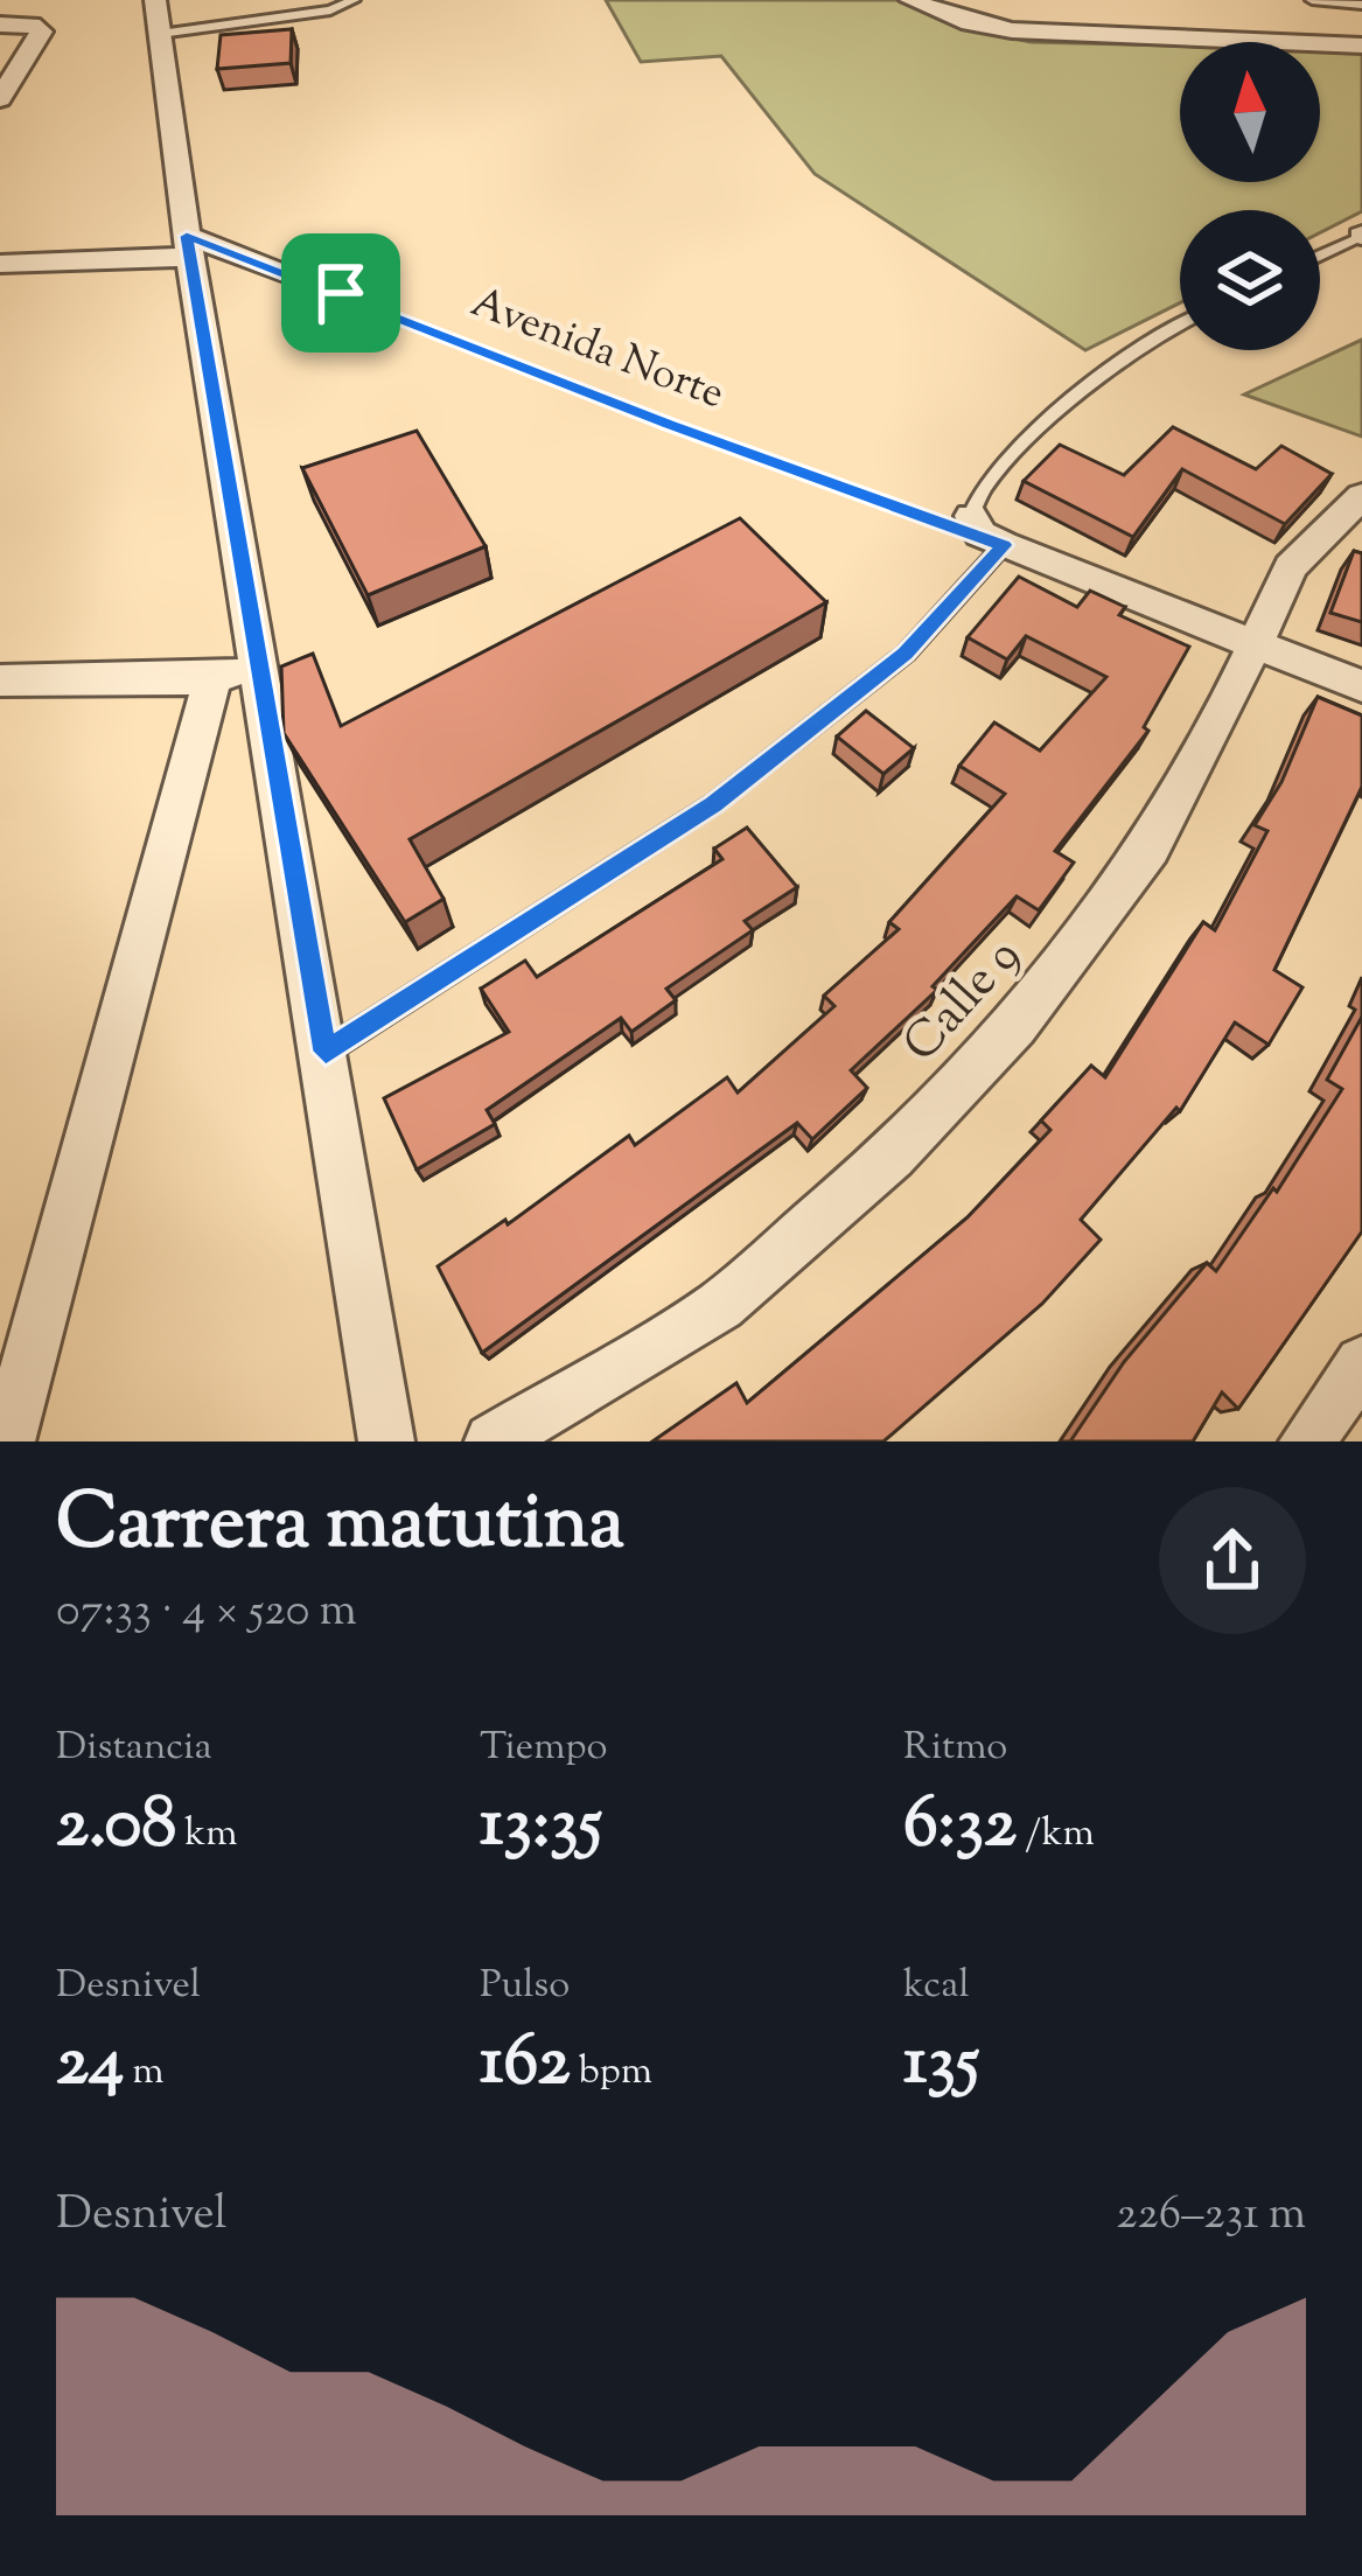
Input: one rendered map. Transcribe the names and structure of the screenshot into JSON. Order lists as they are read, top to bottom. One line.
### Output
{"streets":{"street":["Calle 9"],"path":["Avenida Norte"]},"north":"top","page":{"heading":["Carrera matutina","07:33 · 4 × 520 m"],"stats":[["Distancia","2.08 km"],["Tiempo","13:35"],["Ritmo","6:32 /km"],["Desnivel","24 m"],["Pulso","162 bpm"],["kcal","135"]],"chart":["Desnivel","226–231 m"]}}
